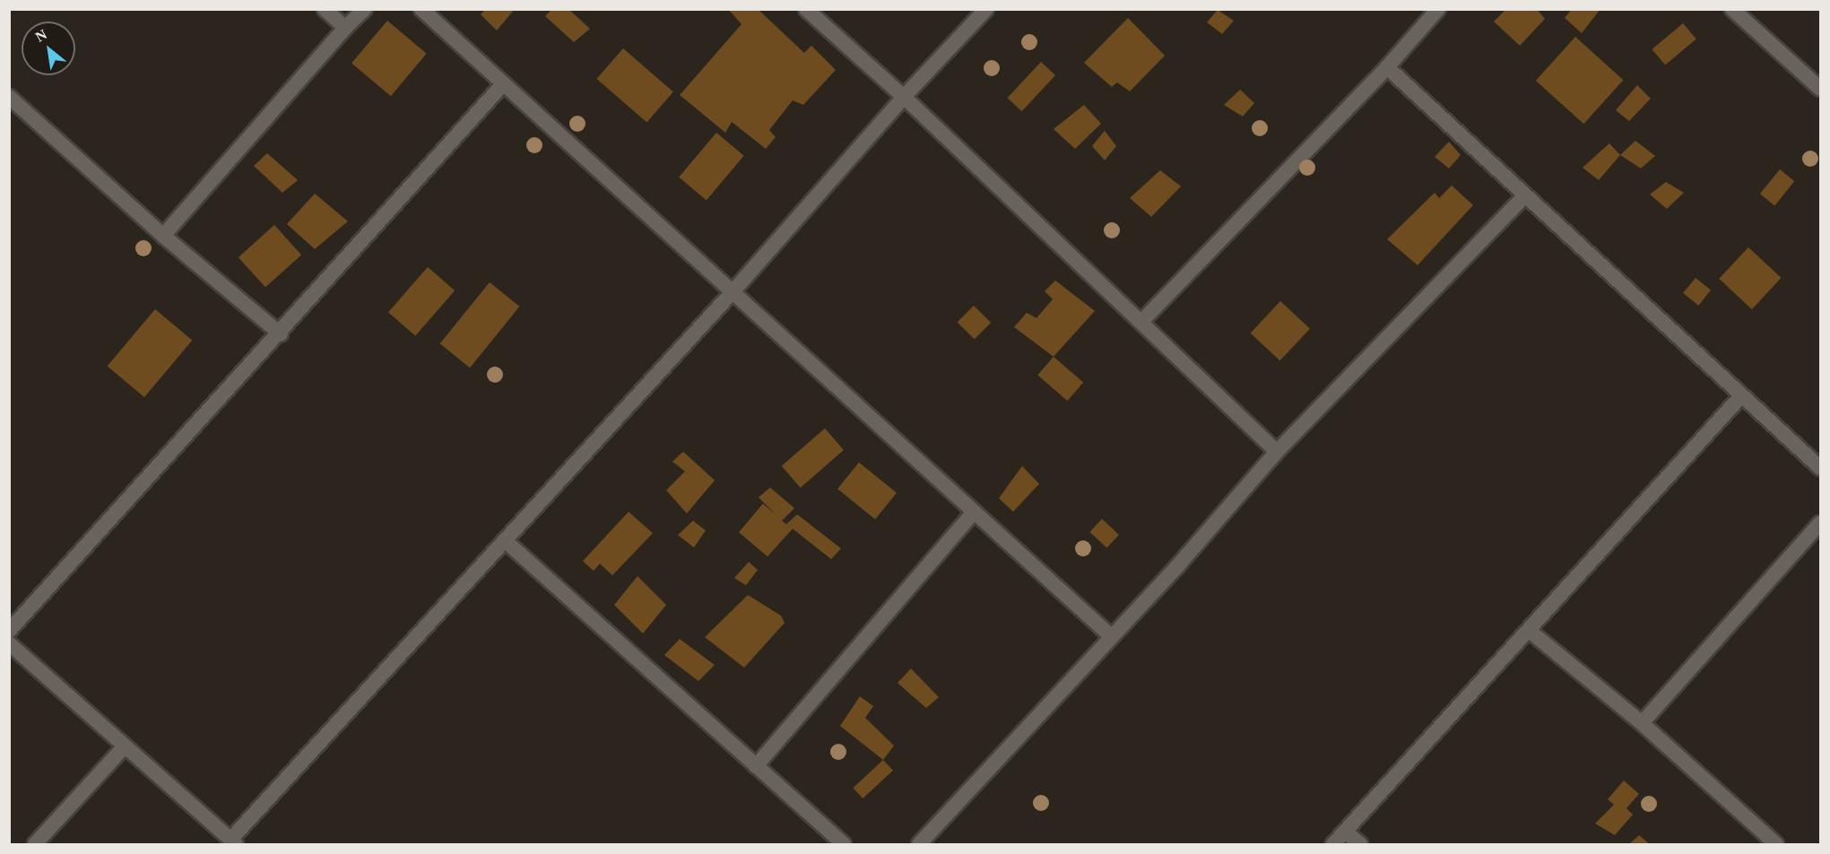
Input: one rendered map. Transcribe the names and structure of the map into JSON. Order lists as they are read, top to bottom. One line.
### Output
{"north":"top left"}
